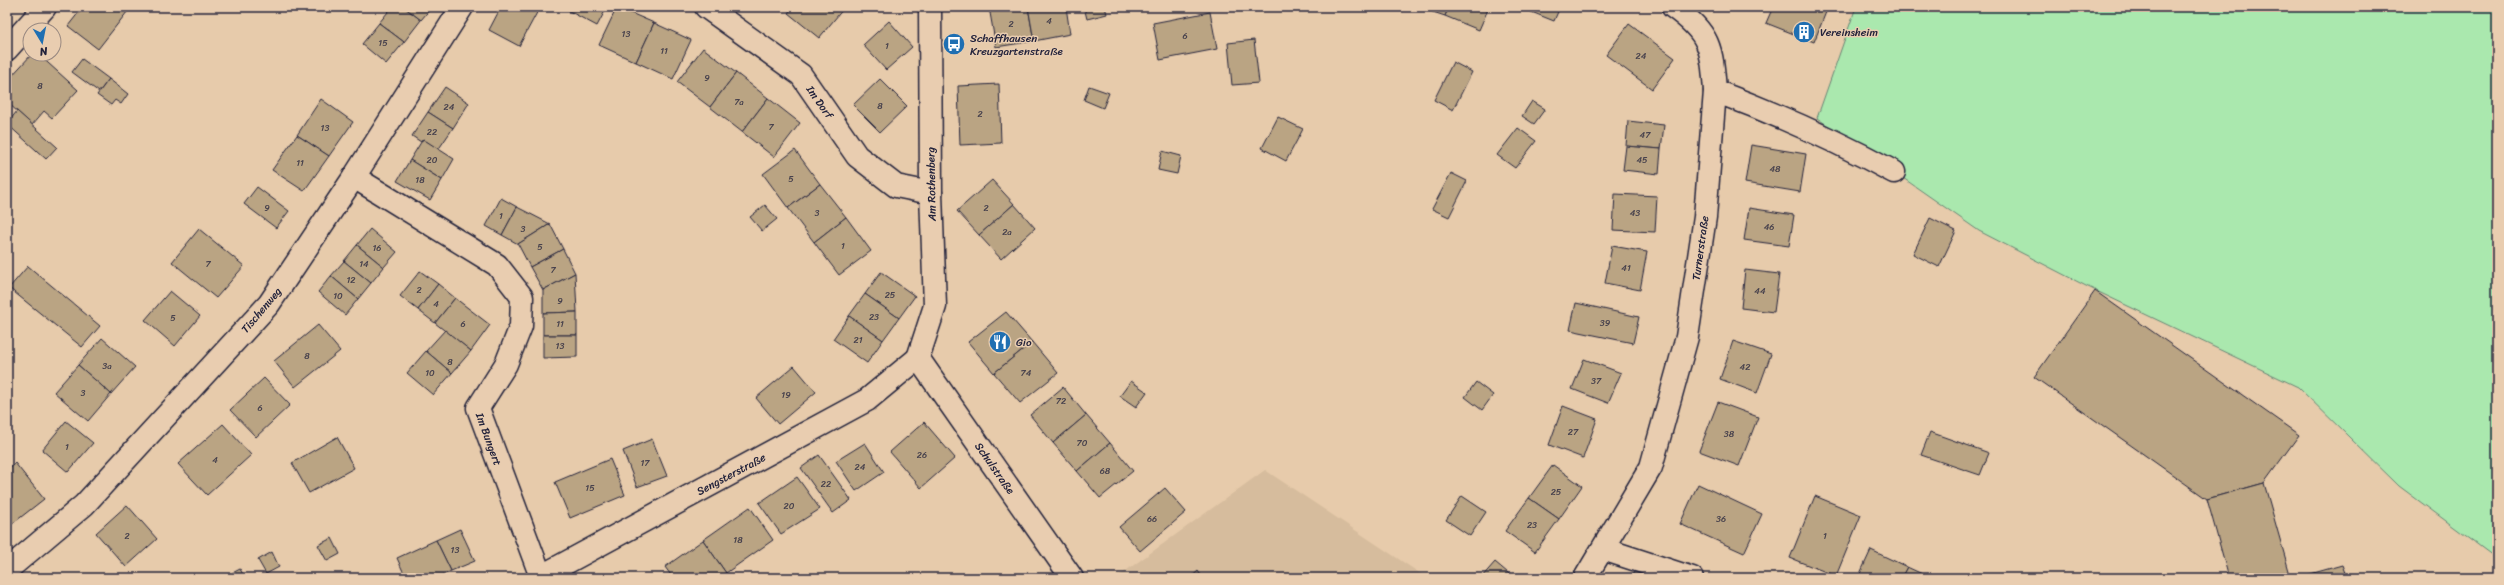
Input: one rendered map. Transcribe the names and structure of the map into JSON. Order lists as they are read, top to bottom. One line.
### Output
{"streets":{"street":["Im Dorf","Am Rothenberg","Turnerstraße","Tischenweg","Im Bungert","Schulstraße","Sengsterstraße"]},"crossings":[["Im Dorf","Am Rothenberg"],["Am Rothenberg","Schulstraße"],["Am Rothenberg","Sengsterstraße"],["Tischenweg","Im Bungert"],["Im Bungert","Sengsterstraße"],["Schulstraße","Sengsterstraße"]],"places":{"building":["Vereinsheim"],"bus stop":["Schaffhausen Kreuzgartenstraße"],"restaurant":["Gio"]},"house_numbers":["4","2","13","6","15","1","11","24","9","8","7a","8","24","2","7","13","22","47","20","45","11","48","5","18","9","2","3","43","1","46","3","2a","1","5","16","7","14","41","7","12","2","44","25","10","9","4","23","5","39","6","11","21","13","8","8","3a","42","10","74","37","3","19","72","6","27","38","70","1","26","4","17","24","68","22","15","25","20","66","36","23","2","1","18","13"],"north":"bottom"}
